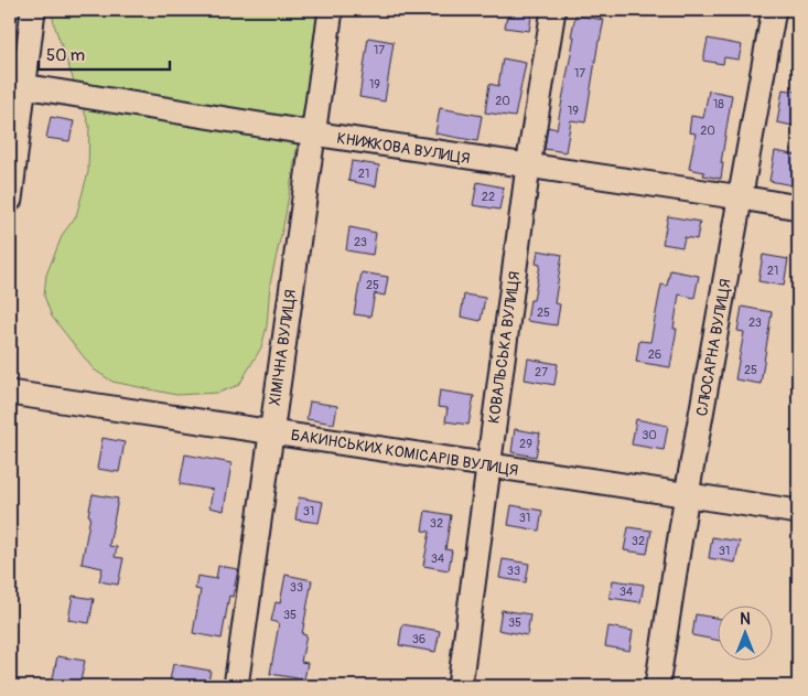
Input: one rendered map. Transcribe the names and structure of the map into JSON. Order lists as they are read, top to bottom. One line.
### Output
{"streets":{"street":["КНИЖКОВА ВУЛИЦЯ","ХІМІЧНА ВУЛИЦЯ","КОВАЛЬСЬКА ВУЛИЦЯ","СЛЮСАРНА ВУЛИЦЯ","БАКИНСЬКИХ КОМІСАРІВ ВУЛИЦЯ"]},"crossings":[["КНИЖКОВА ВУЛИЦЯ","ХІМІЧНА ВУЛИЦЯ"],["КНИЖКОВА ВУЛИЦЯ","КОВАЛЬСЬКА ВУЛИЦЯ"],["КНИЖКОВА ВУЛИЦЯ","СЛЮСАРНА ВУЛИЦЯ"],["ХІМІЧНА ВУЛИЦЯ","БАКИНСЬКИХ КОМІСАРІВ ВУЛИЦЯ"],["КОВАЛЬСЬКА ВУЛИЦЯ","БАКИНСЬКИХ КОМІСАРІВ ВУЛИЦЯ"],["СЛЮСАРНА ВУЛИЦЯ","БАКИНСЬКИХ КОМІСАРІВ ВУЛИЦЯ"]],"house_numbers":["17","17","19","20","18","19","20","21","22","23","21","25","25","23","26","25","27","30","29","31","31","32","32","31","34","33","33","34","35","35","36"],"scale_bar":"50 m","north":"top"}
